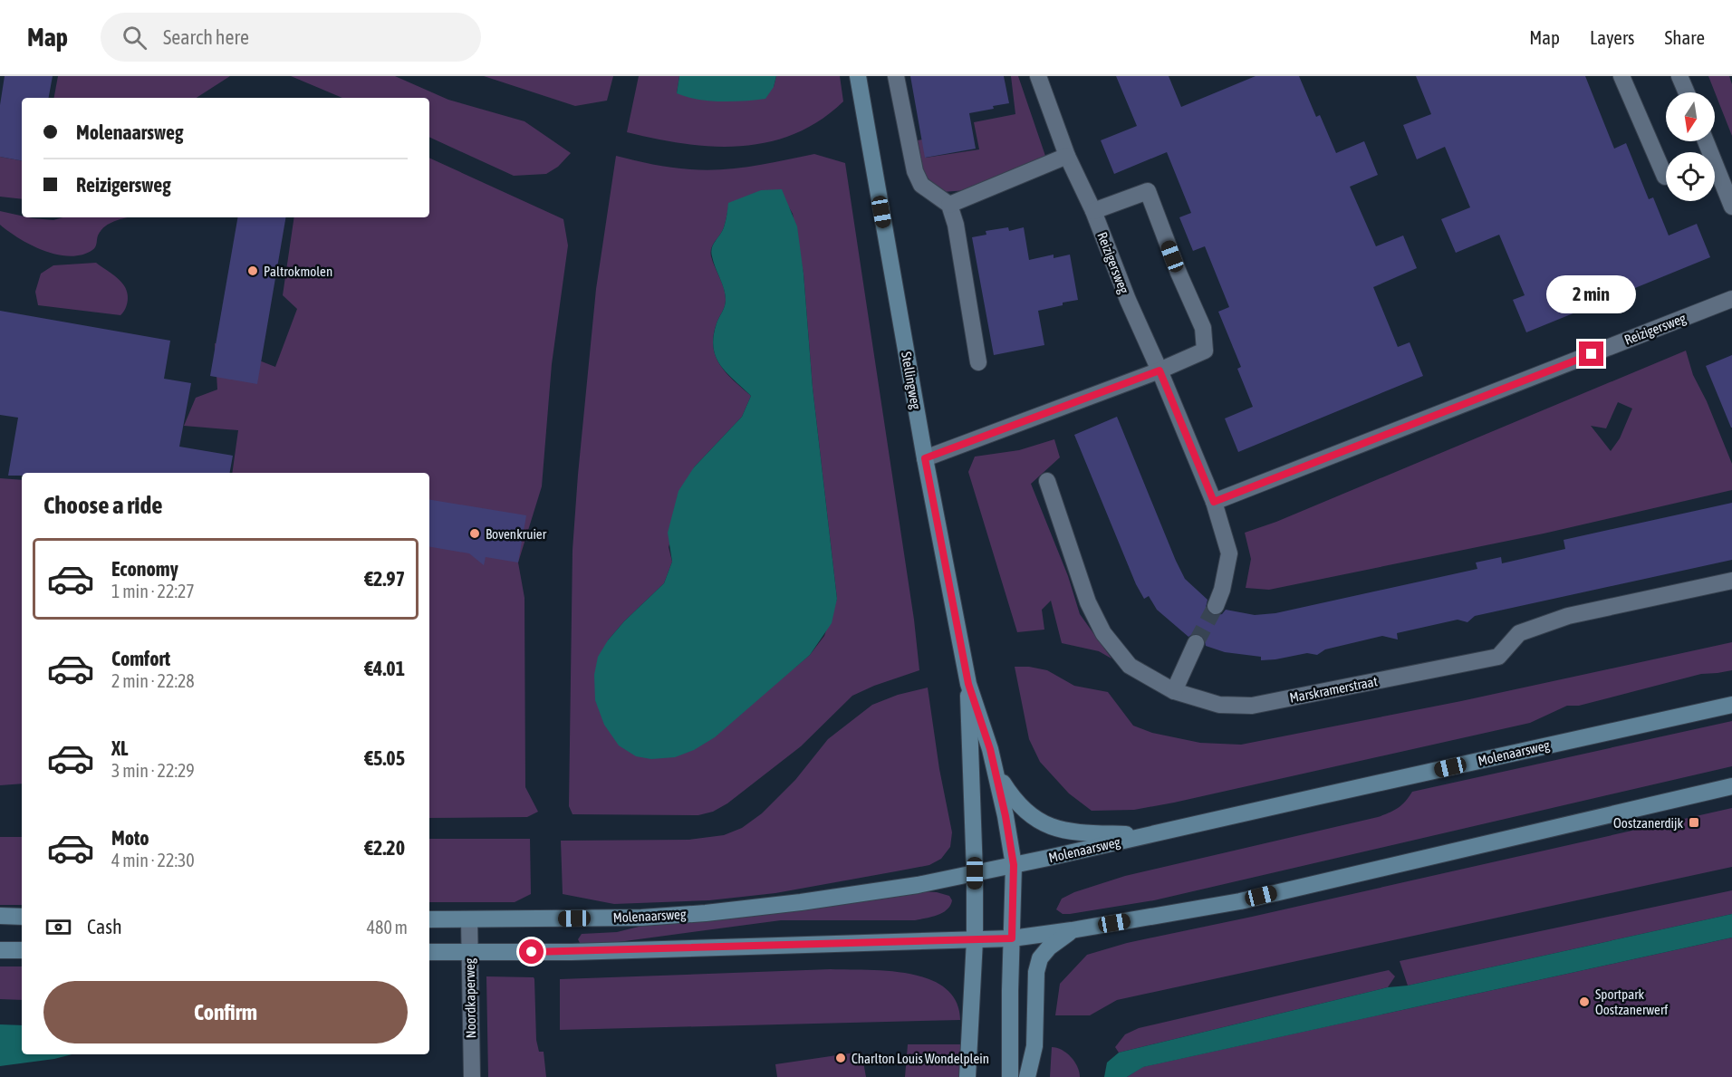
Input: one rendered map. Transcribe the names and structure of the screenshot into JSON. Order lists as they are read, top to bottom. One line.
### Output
{"streets":{"street":["Reizigersweg","Stellingweg","Marskramerstraat","Molenaarsweg","Noordkaperweg"]},"crossings":[["Molenaarsweg","Noordkaperweg"]],"places":{"other":["Paltrokmolen","Bovenkruier","Sportpark Oostzanerwerf","Charlton Louis Wondelplein"],"transit":["Oostzanerdijk"]},"north":"bottom","page":{"header":"Map","search":"Search here","nav":["Map","Layers","Share"],"banner":["Molenaarsweg","Reizigersweg"],"bubble":"2 min","heading":"Choose a ride","list":[{"name":"Economy","note":"1 min · 22:27","value":"€2.97"},{"name":"Comfort","note":"2 min · 22:28","value":"€4.01"},{"name":"XL","note":"3 min · 22:29","value":"€5.05"},{"name":"Moto","note":"4 min · 22:30","value":"€2.20"}],"pay":["Cash","480 m"],"buttons":"Confirm"}}
